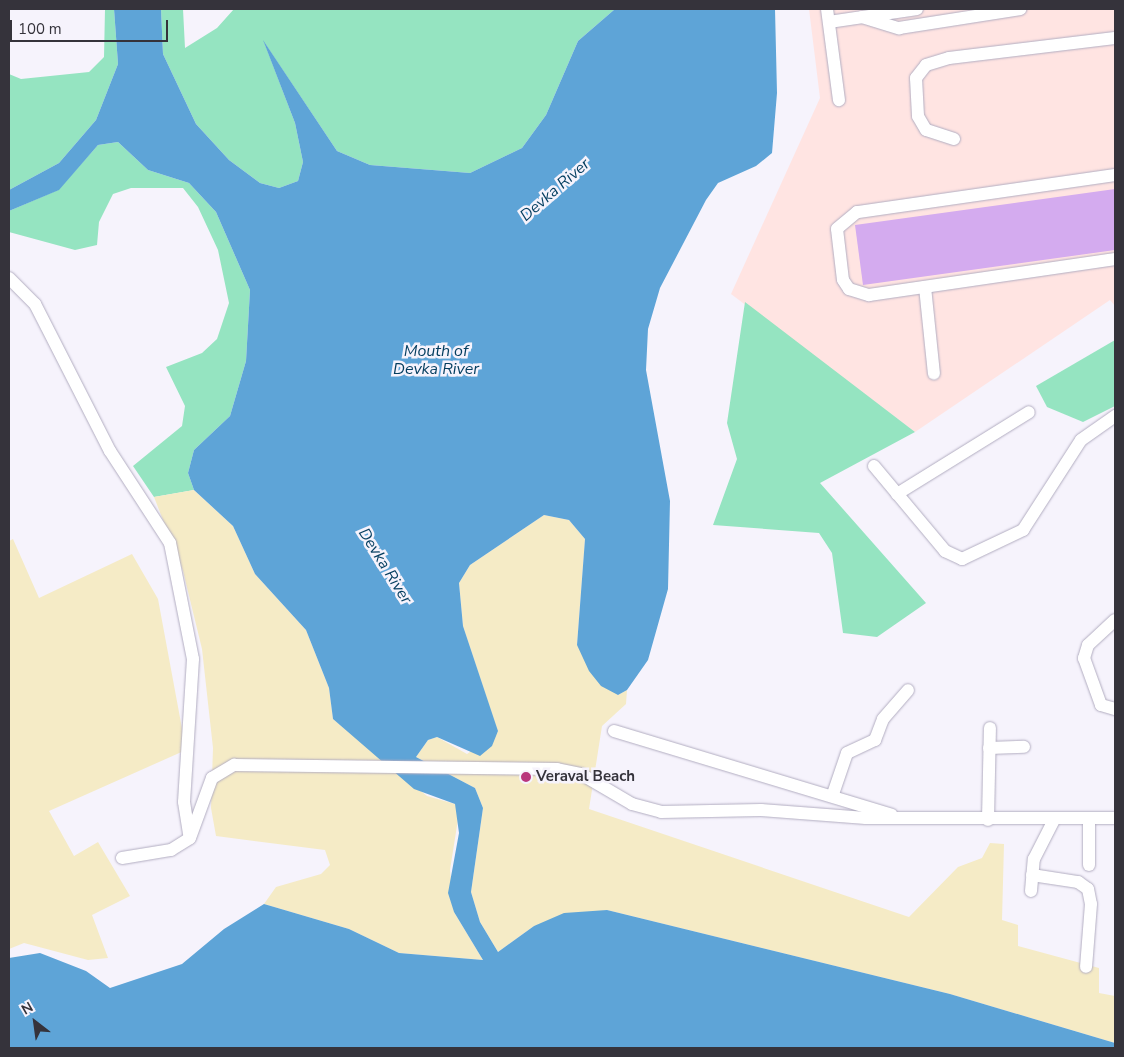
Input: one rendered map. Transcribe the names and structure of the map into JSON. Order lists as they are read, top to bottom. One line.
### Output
{"water":["Devka River","Mouth of Devka River"],"places":["Veraval Beach"],"scale_bar":"100 m","north":"top left"}
